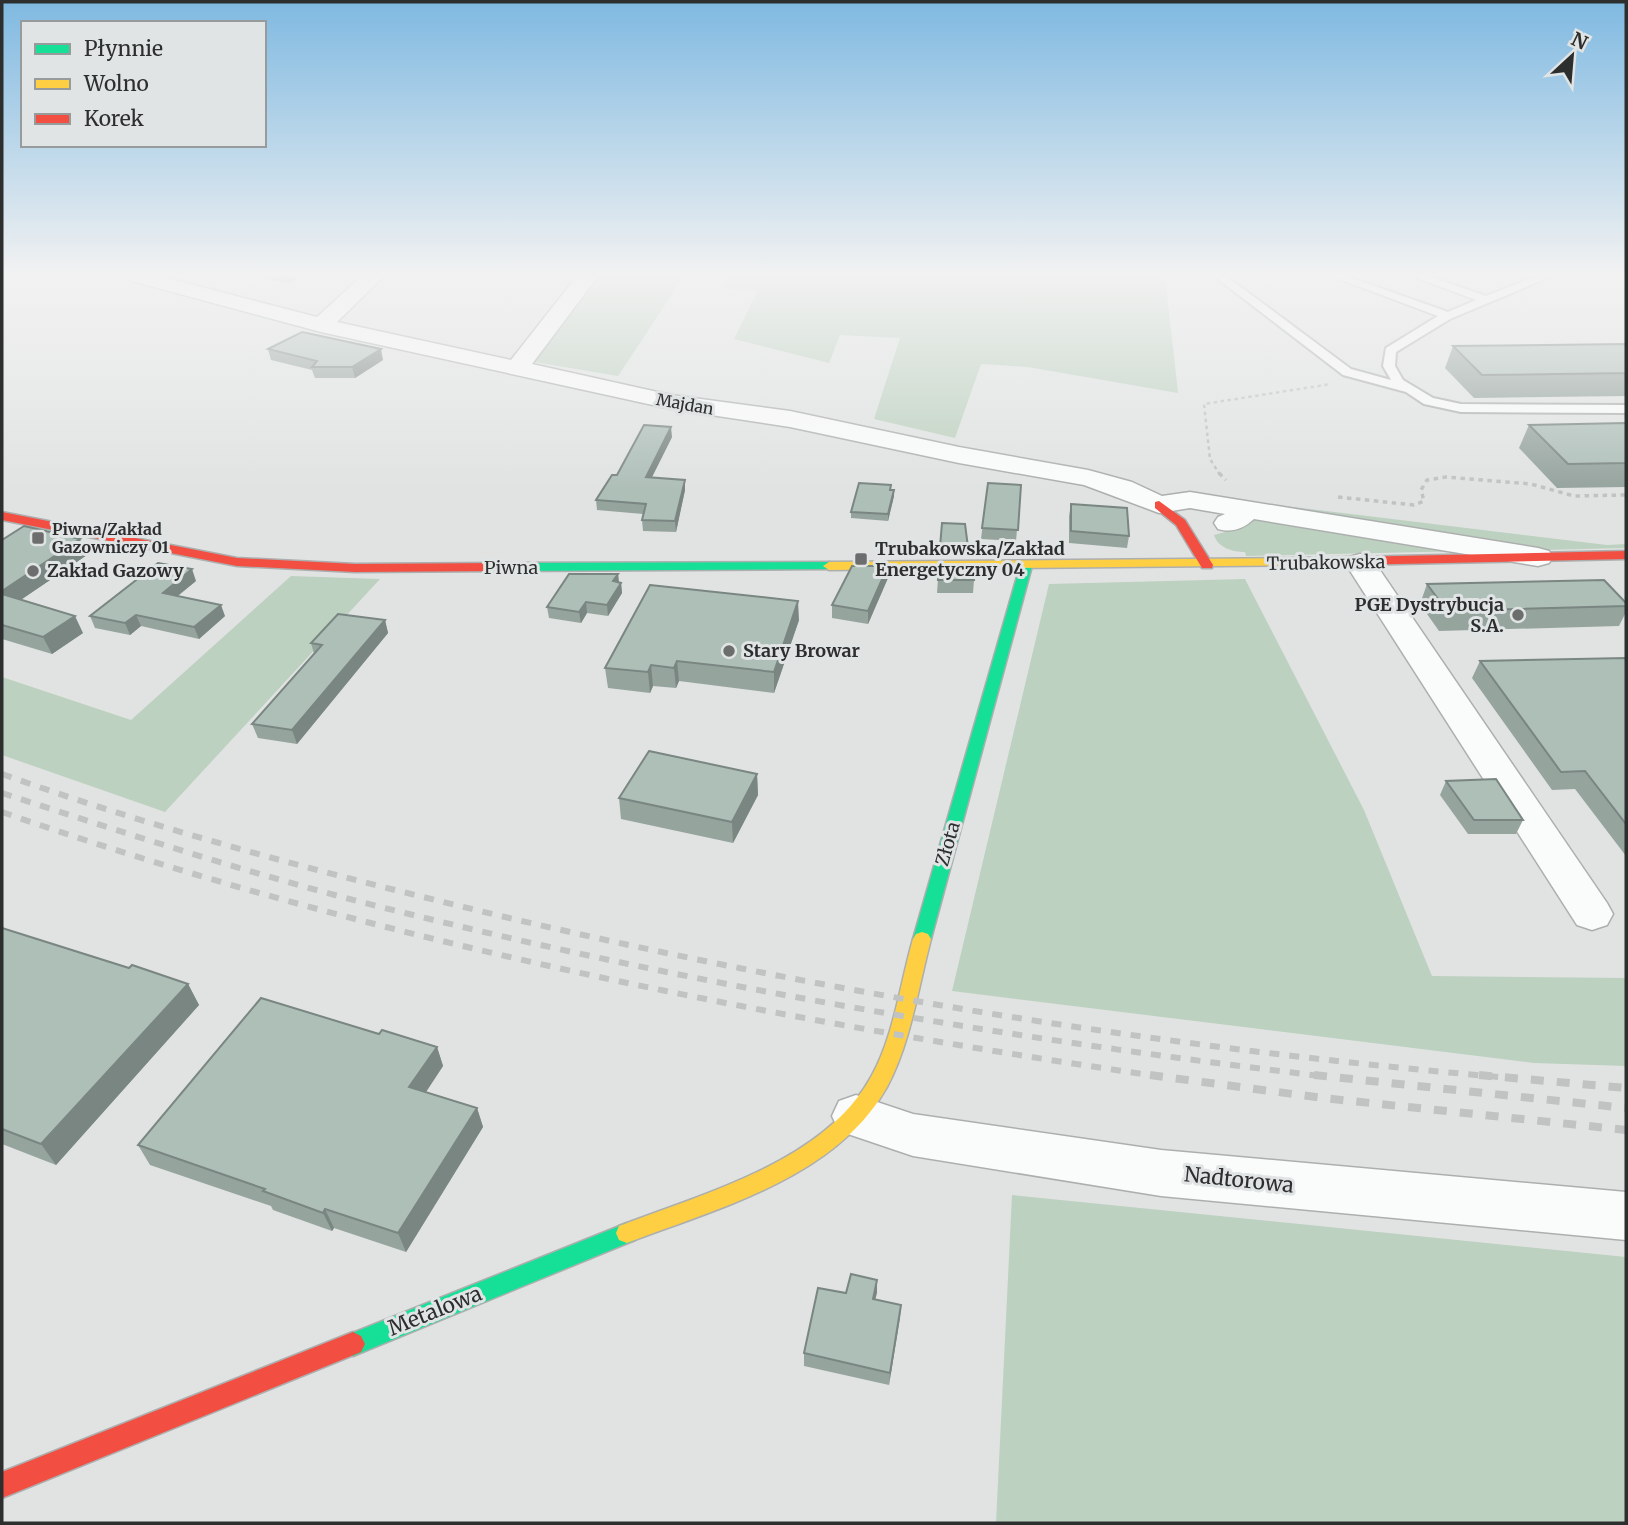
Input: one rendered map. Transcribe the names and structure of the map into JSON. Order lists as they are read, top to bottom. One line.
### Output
{"streets":{"street":["Majdan","Trubakowska","Piwna","Złota","Nadtorowa","Metalowa"]},"crossings":[["Majdan","Trubakowska"],["Trubakowska","Piwna"],["Trubakowska","Złota"],["Piwna","Złota"],["Złota","Nadtorowa"],["Złota","Metalowa"],["Nadtorowa","Metalowa"]],"places":{"transit":["Piwna/Zakład Gazowniczy 01","Trubakowska/Zakład Energetyczny 04"],"other":["Zakład Gazowy","PGE Dystrybucja S.A.","Stary Browar"]},"legend":["Płynnie","Wolno","Korek"],"north":"top right"}
